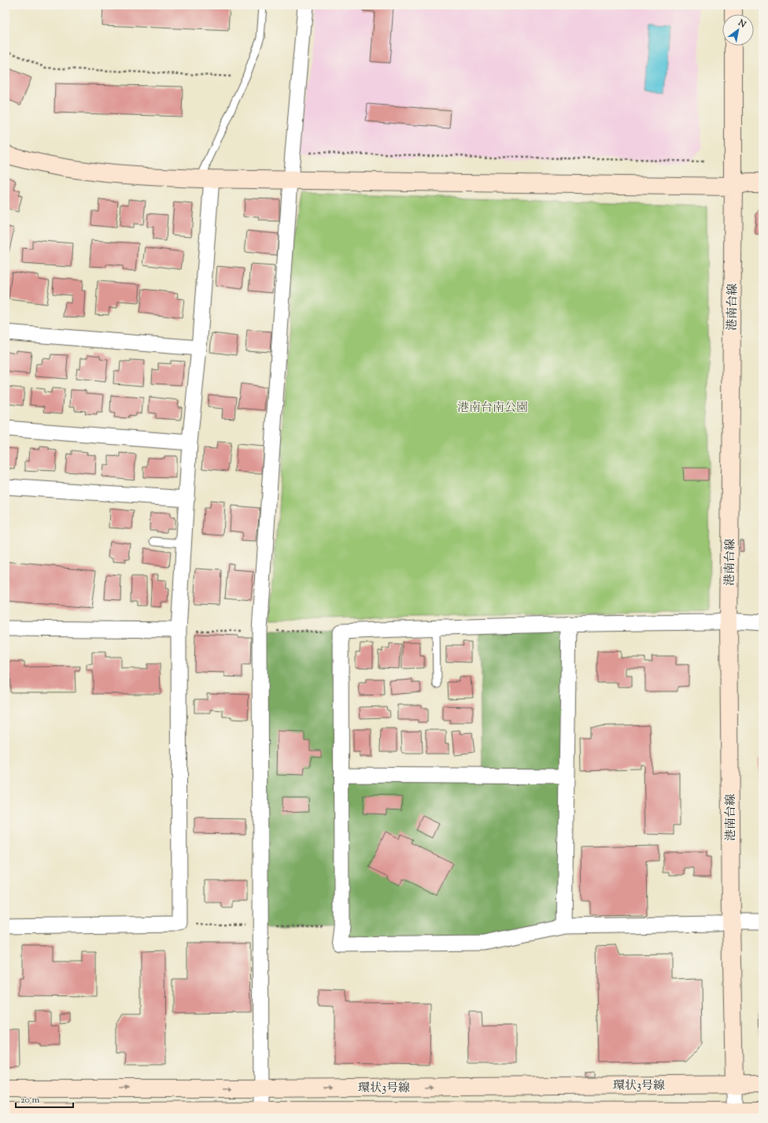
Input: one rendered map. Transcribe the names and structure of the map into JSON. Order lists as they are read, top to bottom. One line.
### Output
{"streets":{"street":["港南台線","環状3号線"]},"crossings":[["港南台線","環状3号線"]],"parks":["港南台南公園"],"scale_bar":"20 m","north":"top right"}
